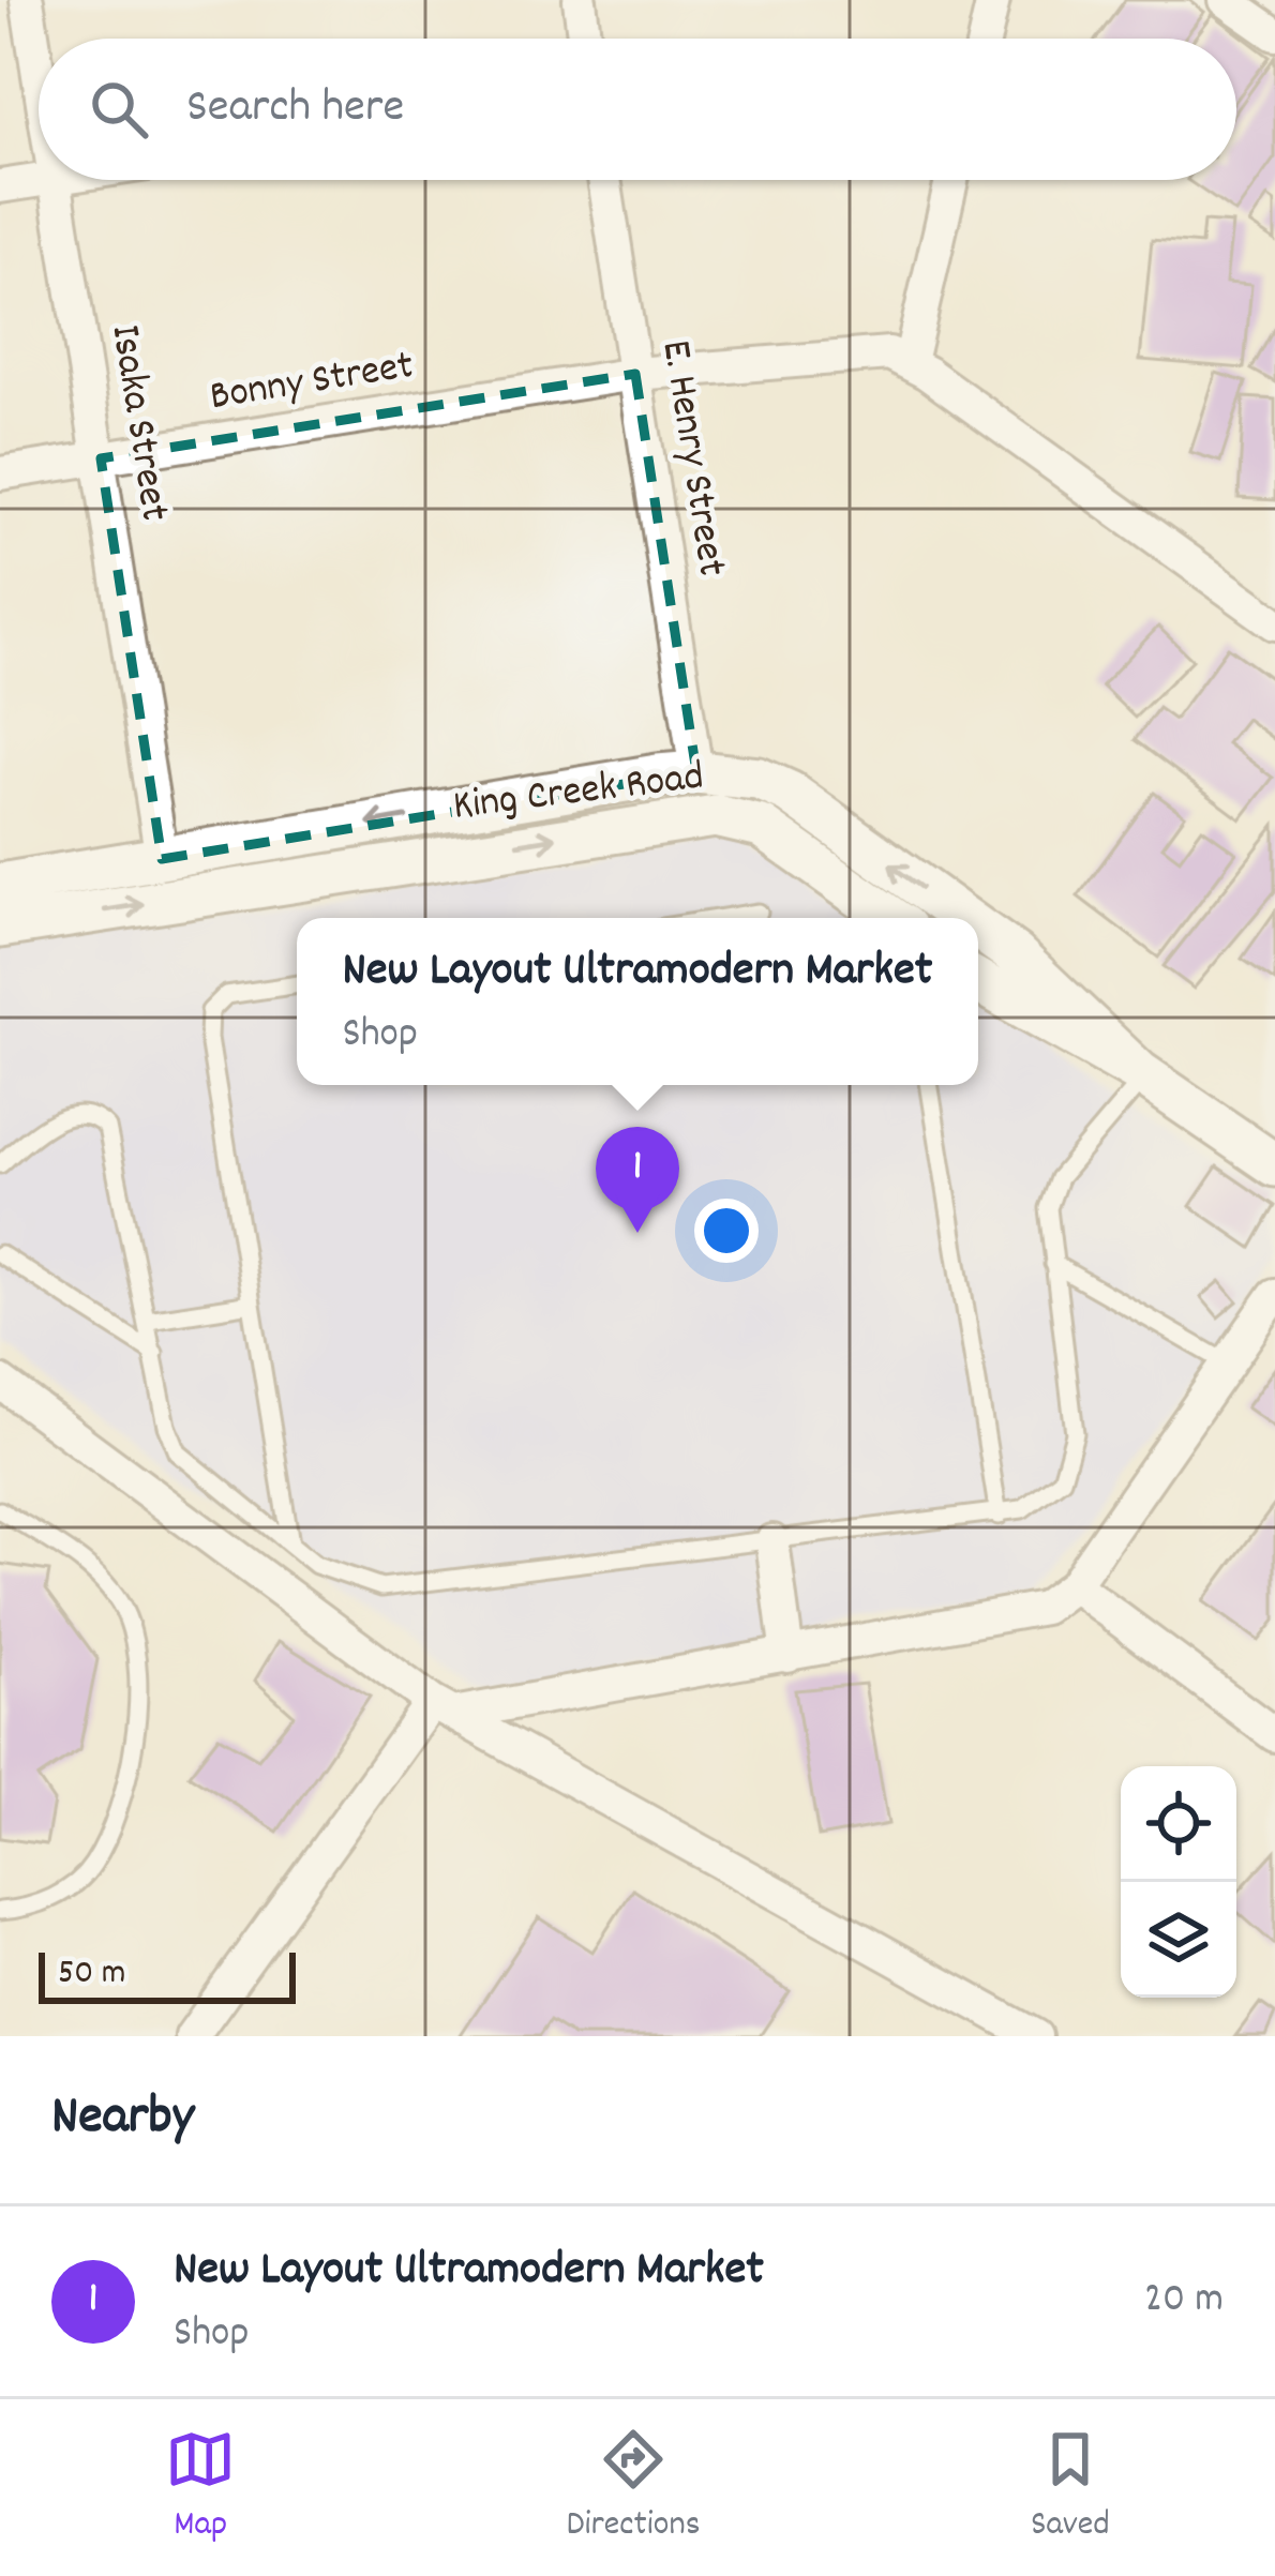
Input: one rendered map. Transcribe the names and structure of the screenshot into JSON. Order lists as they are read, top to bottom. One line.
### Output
{"streets":{"street":["Bonny Street","Isaka Street","E. Henry Street","King Creek Road"]},"crossings":[["Bonny Street","Isaka Street"],["Bonny Street","E. Henry Street"],["Isaka Street","King Creek Road"],["E. Henry Street","King Creek Road"]],"scale_bar":"50 m","page":{"search":"Search here","popup":["New Layout Ultramodern Market","Shop"],"pins":"1","scale":"50 m","heading":"Nearby","list":[{"mark":"1","name":"New Layout Ultramodern Market","note":"Shop","value":"20 m"}],"nav":["Map","Directions","Saved"]}}
